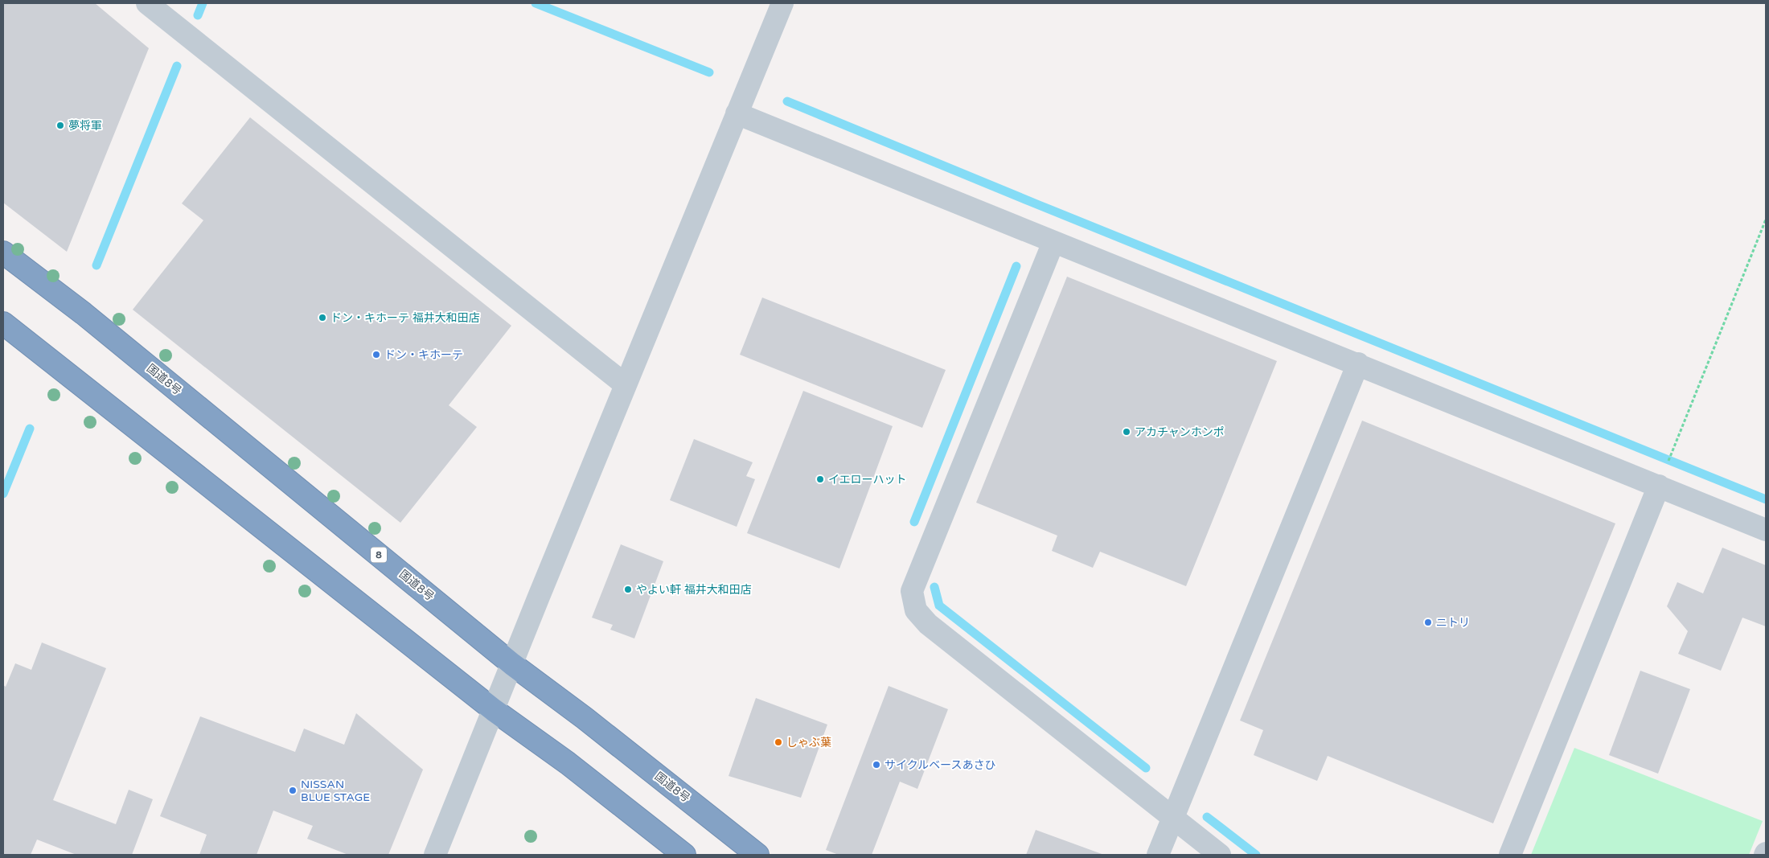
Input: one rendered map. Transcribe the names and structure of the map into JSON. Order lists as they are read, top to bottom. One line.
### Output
{"streets":{"highway":["国道8号","8"]},"places":["夢将軍","ドン・キホーテ 福井大和田店","ドン・キホーテ","アカチャンホンポ","イエローハット","やよい軒 福井大和田店","ニトリ","しゃぶ葉","サイクルベースあさひ","NISSAN BLUE STAGE"]}
